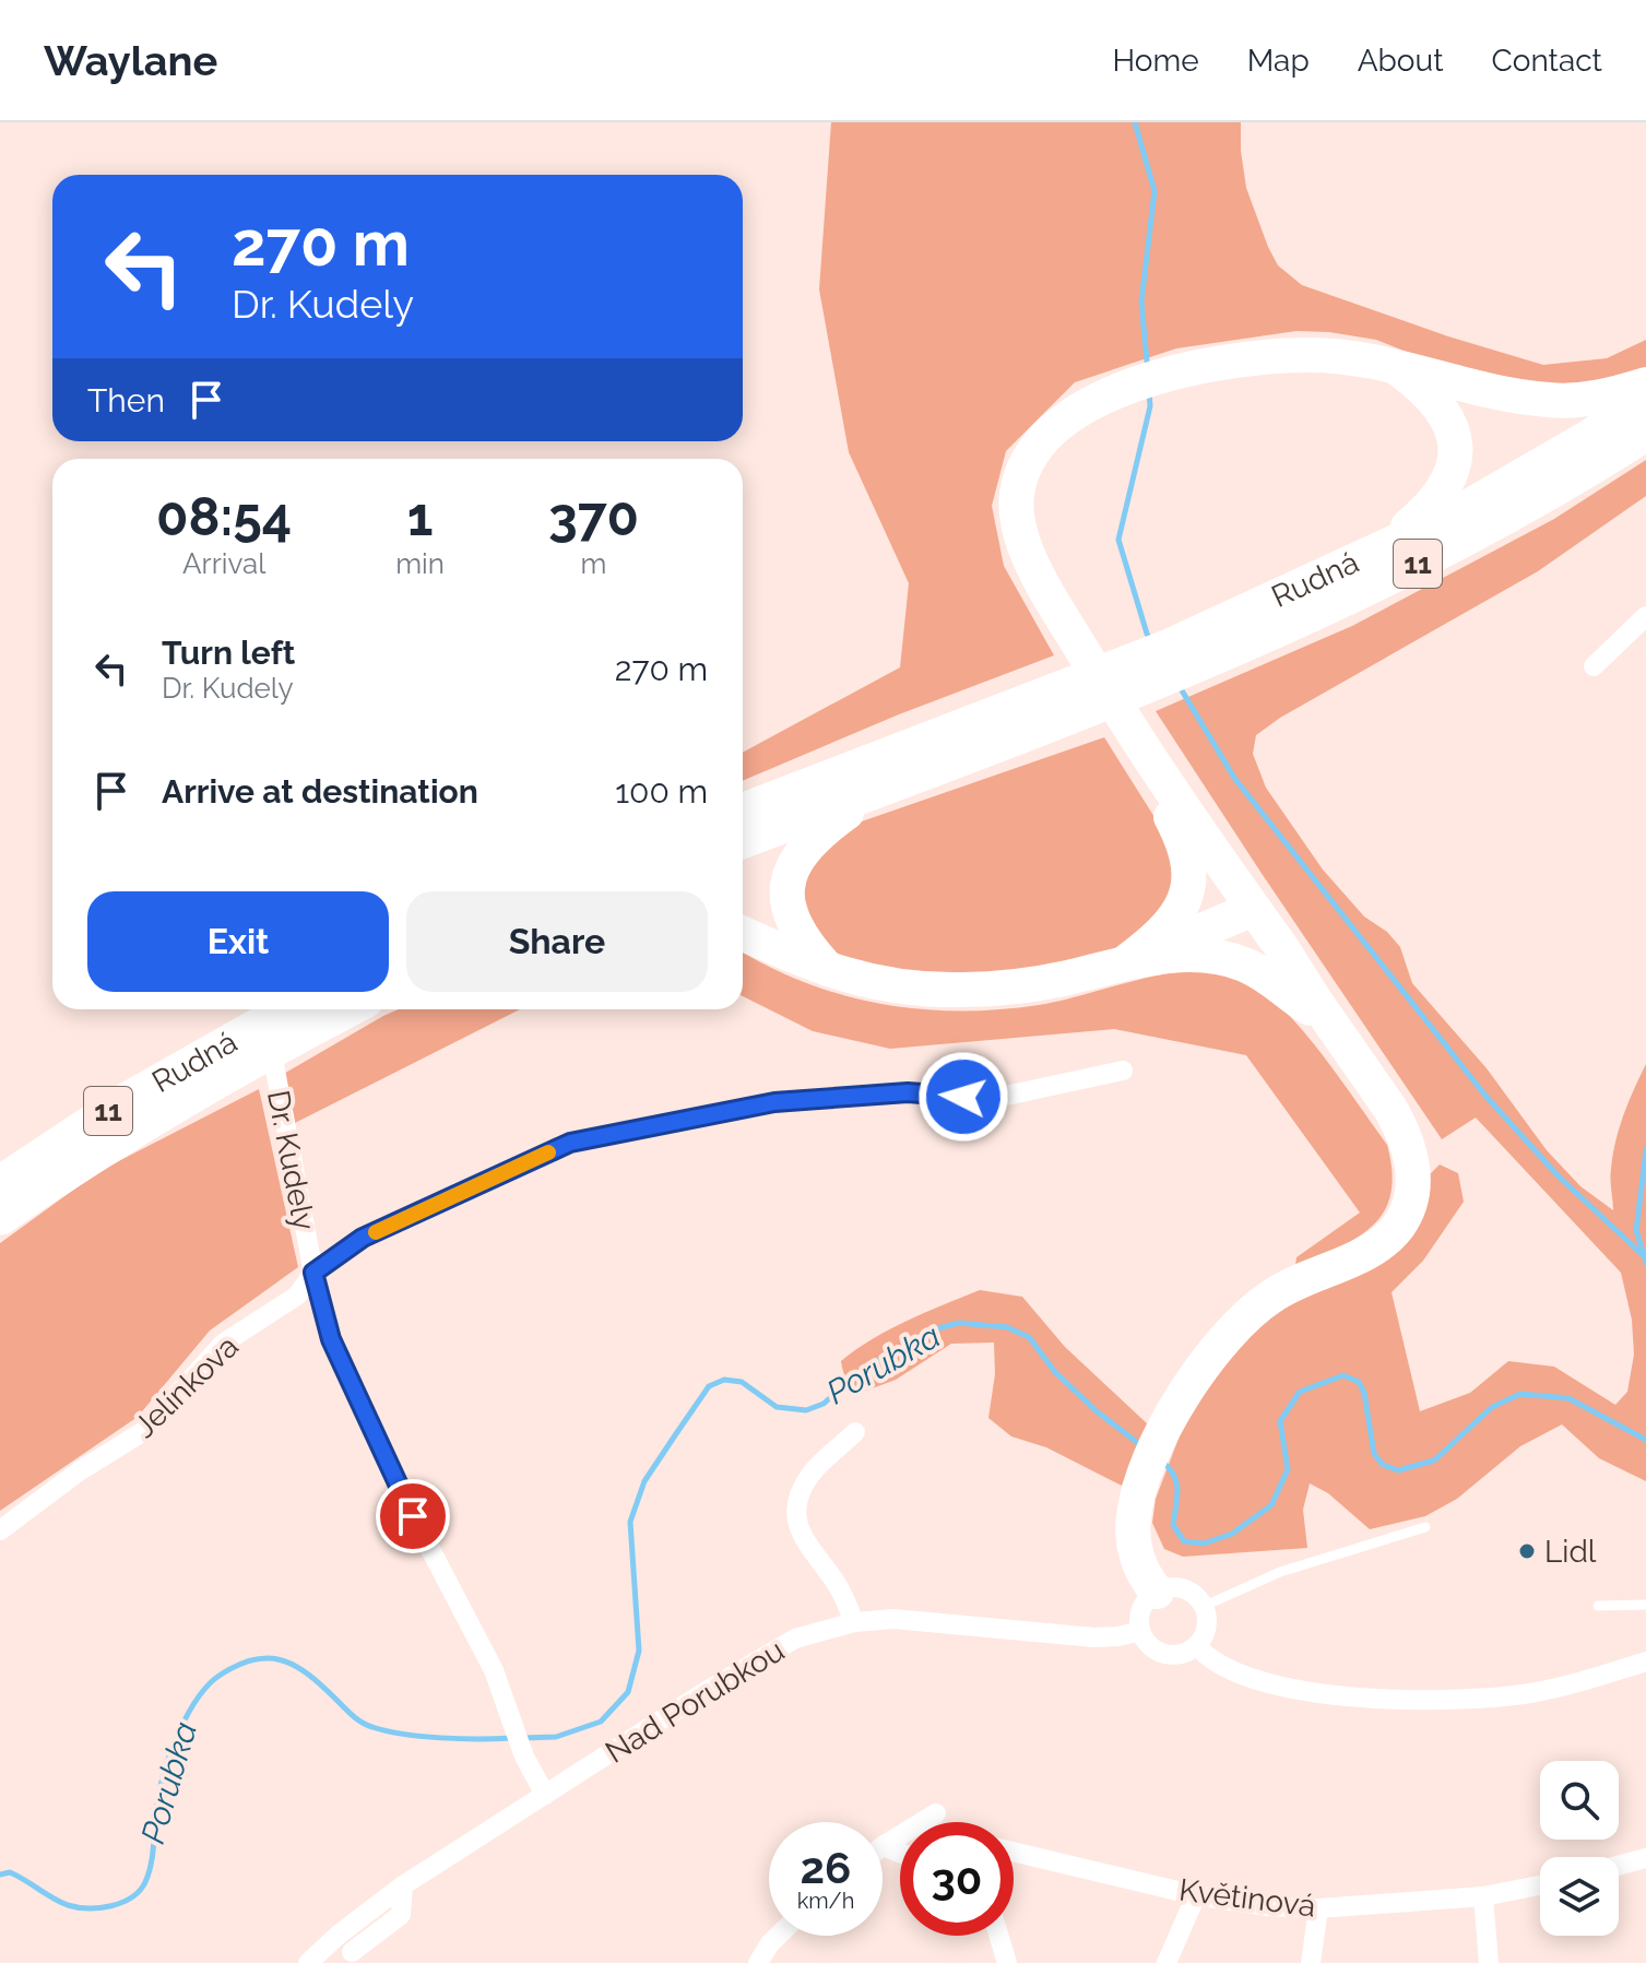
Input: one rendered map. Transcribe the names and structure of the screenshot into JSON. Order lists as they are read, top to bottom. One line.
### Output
{"streets":{"highway":["11","Rudná"],"street":["Dr. Kudely","Jelínkova","Nad Porubkou","Květinová"]},"crossings":[["11","Rudná"],["Dr. Kudely","Jelínkova"],["Dr. Kudely","Nad Porubkou"]],"water":["Porubka"],"places":["Lidl"],"page":{"header":"Waylane","nav":["Home","Map","About","Contact"],"turn":["270 m","Dr. Kudely"],"then":"Then","eta":["08:54","Arrival","1","min","370","m"],"list":[{"name":"Turn left","note":"Dr. Kudely","value":"270 m"},{"name":"Arrive at destination","value":"100 m"}],"buttons":["Exit","Share"],"speed":"26 km/h","limit":"30"}}
